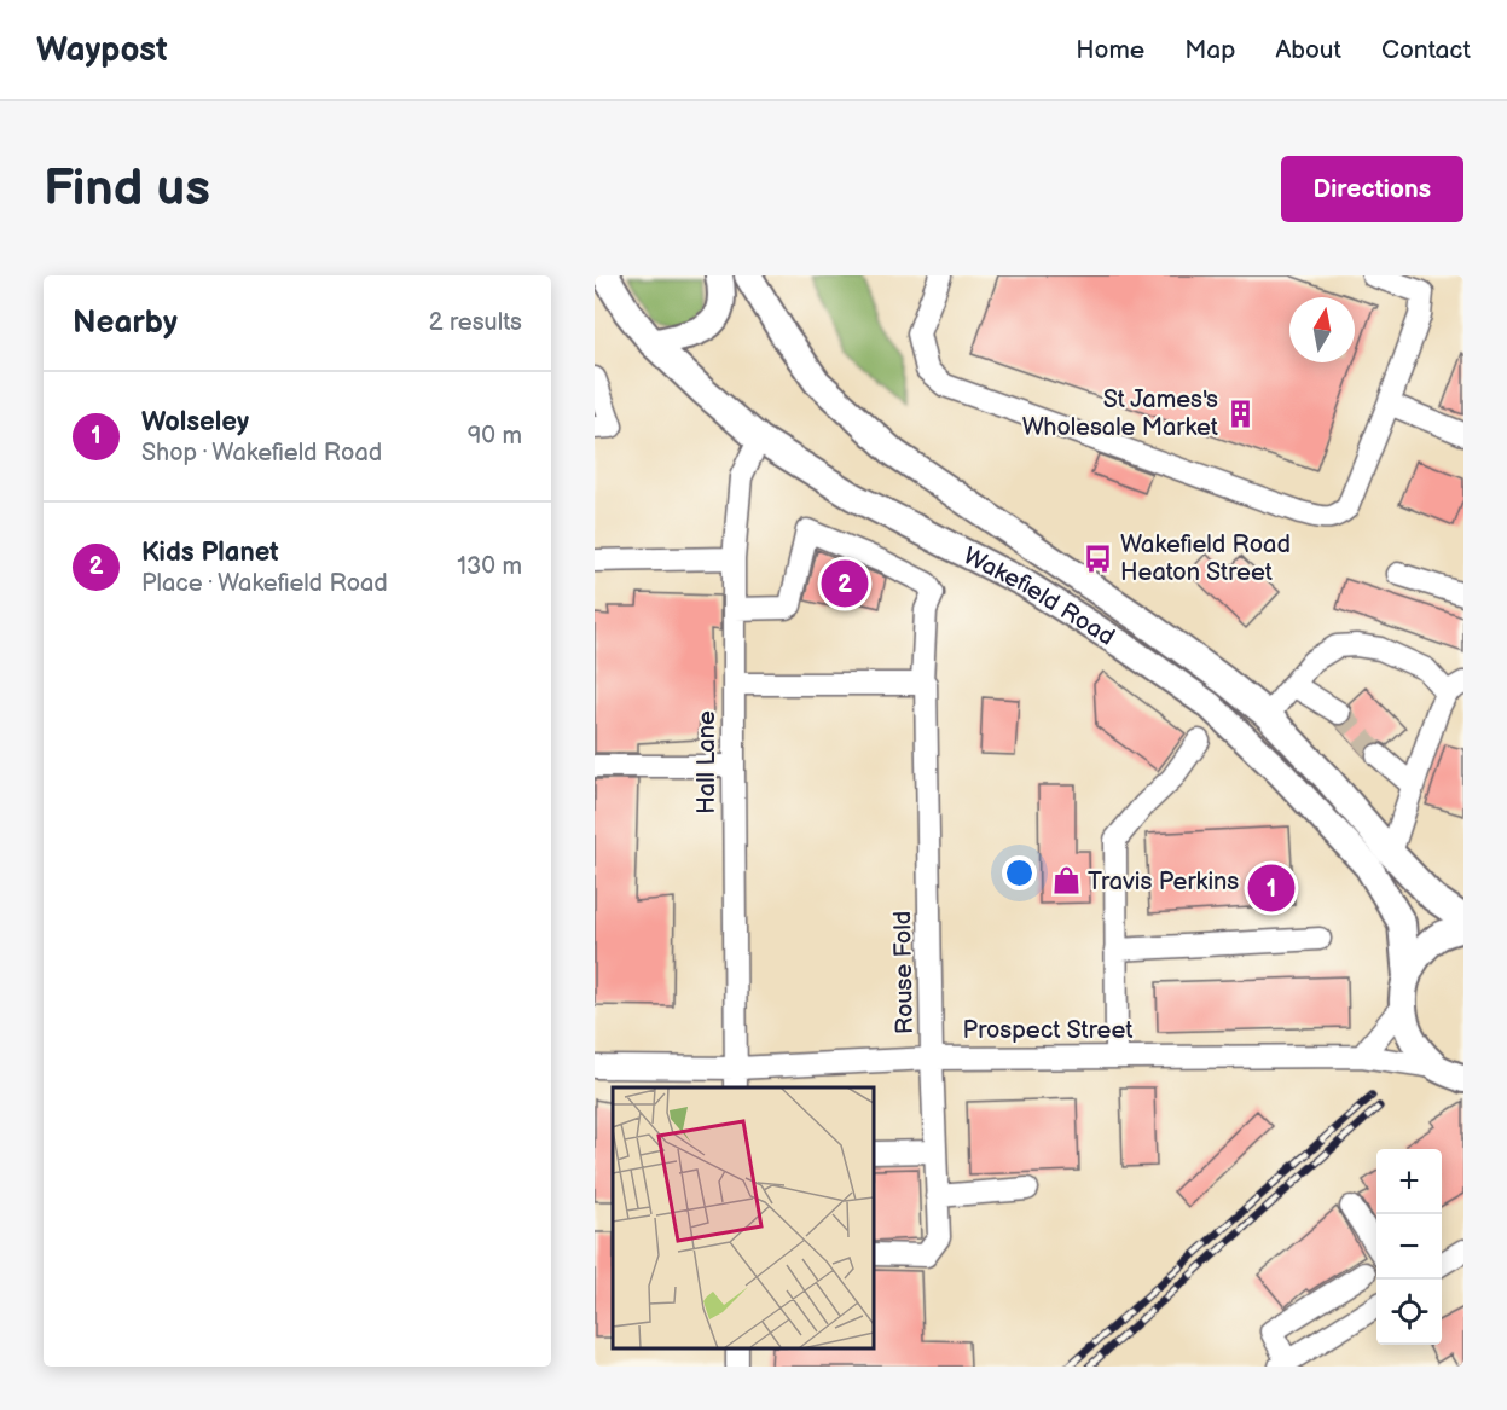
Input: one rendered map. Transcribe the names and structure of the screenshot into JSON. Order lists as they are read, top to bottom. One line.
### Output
{"streets":{"main road":["Wakefield Road"],"street":["Hall Lane","Rouse Fold","Prospect Street"]},"crossings":[["Wakefield Road","Hall Lane"],["Hall Lane","Rouse Fold"],["Hall Lane","Prospect Street"],["Rouse Fold","Prospect Street"]],"places":{"building":["St James's Wholesale Market"],"bus stop":["Wakefield Road Heaton Street"],"shop":["Travis Perkins"]},"north":"top","page":{"header":"Waypost","nav":["Home","Map","About","Contact"],"buttons":"Directions","title":"Find us","heading":["Nearby","2 results"],"list":[{"mark":"1","name":"Wolseley","note":"Shop · Wakefield Road","value":"90 m"},{"mark":"2","name":"Kids Planet","note":"Place · Wakefield Road","value":"130 m"}],"pins":["2","1"],"map_buttons":["+","−"]}}
